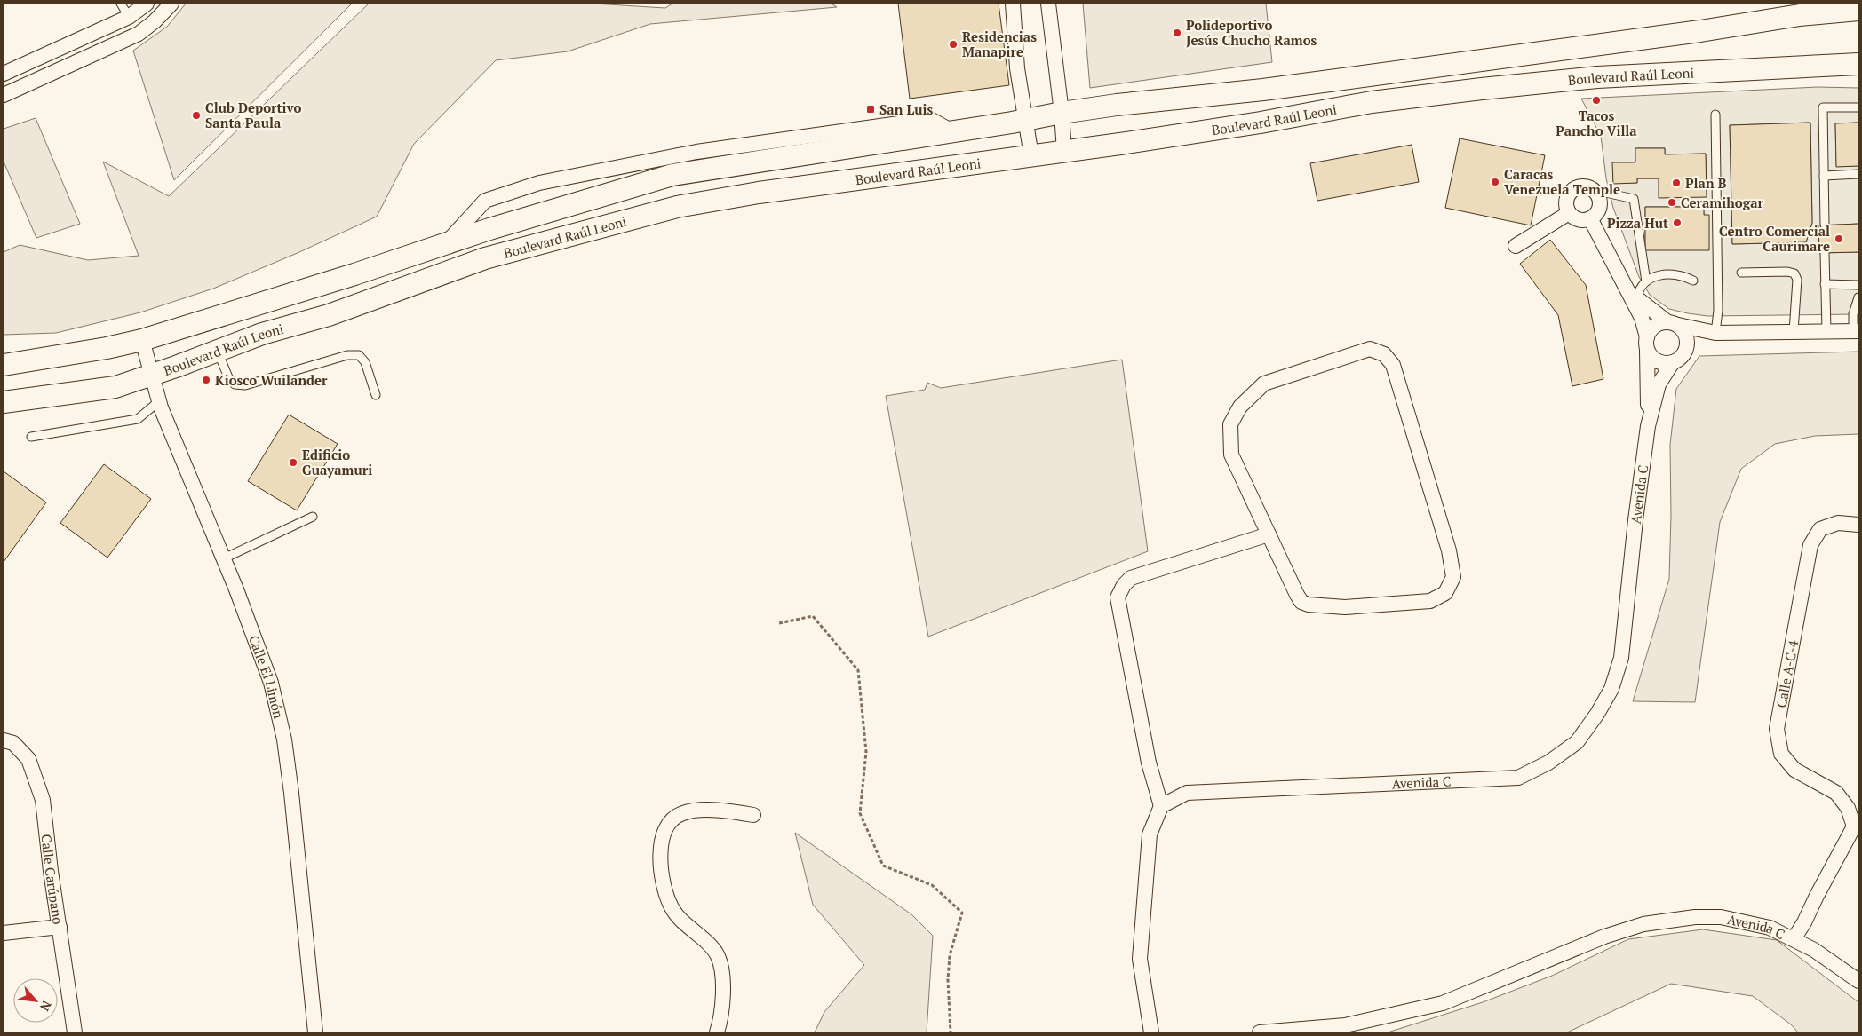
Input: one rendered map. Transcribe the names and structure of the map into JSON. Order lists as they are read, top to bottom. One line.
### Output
{"streets":{"main road":["Boulevard Raúl Leoni"],"street":["Avenida C","Calle A-C-4","Calle El Limón","Calle Carúpano"]},"crossings":[["Boulevard Raúl Leoni","Calle El Limón"],["Avenida C","Calle A-C-4"]],"places":{"other":["Polideportivo Jesús Chucho Ramos","Residencias Manapire","Tacos Pancho Villa","Club Deportivo Santa Paula","Caracas Venezuela Temple","Plan B","Ceramihogar","Pizza Hut","Centro Comercial Caurimare","Kiosco Wuilander","Edificio Guayamuri"],"transit":["San Luis"]},"north":"bottom right"}
